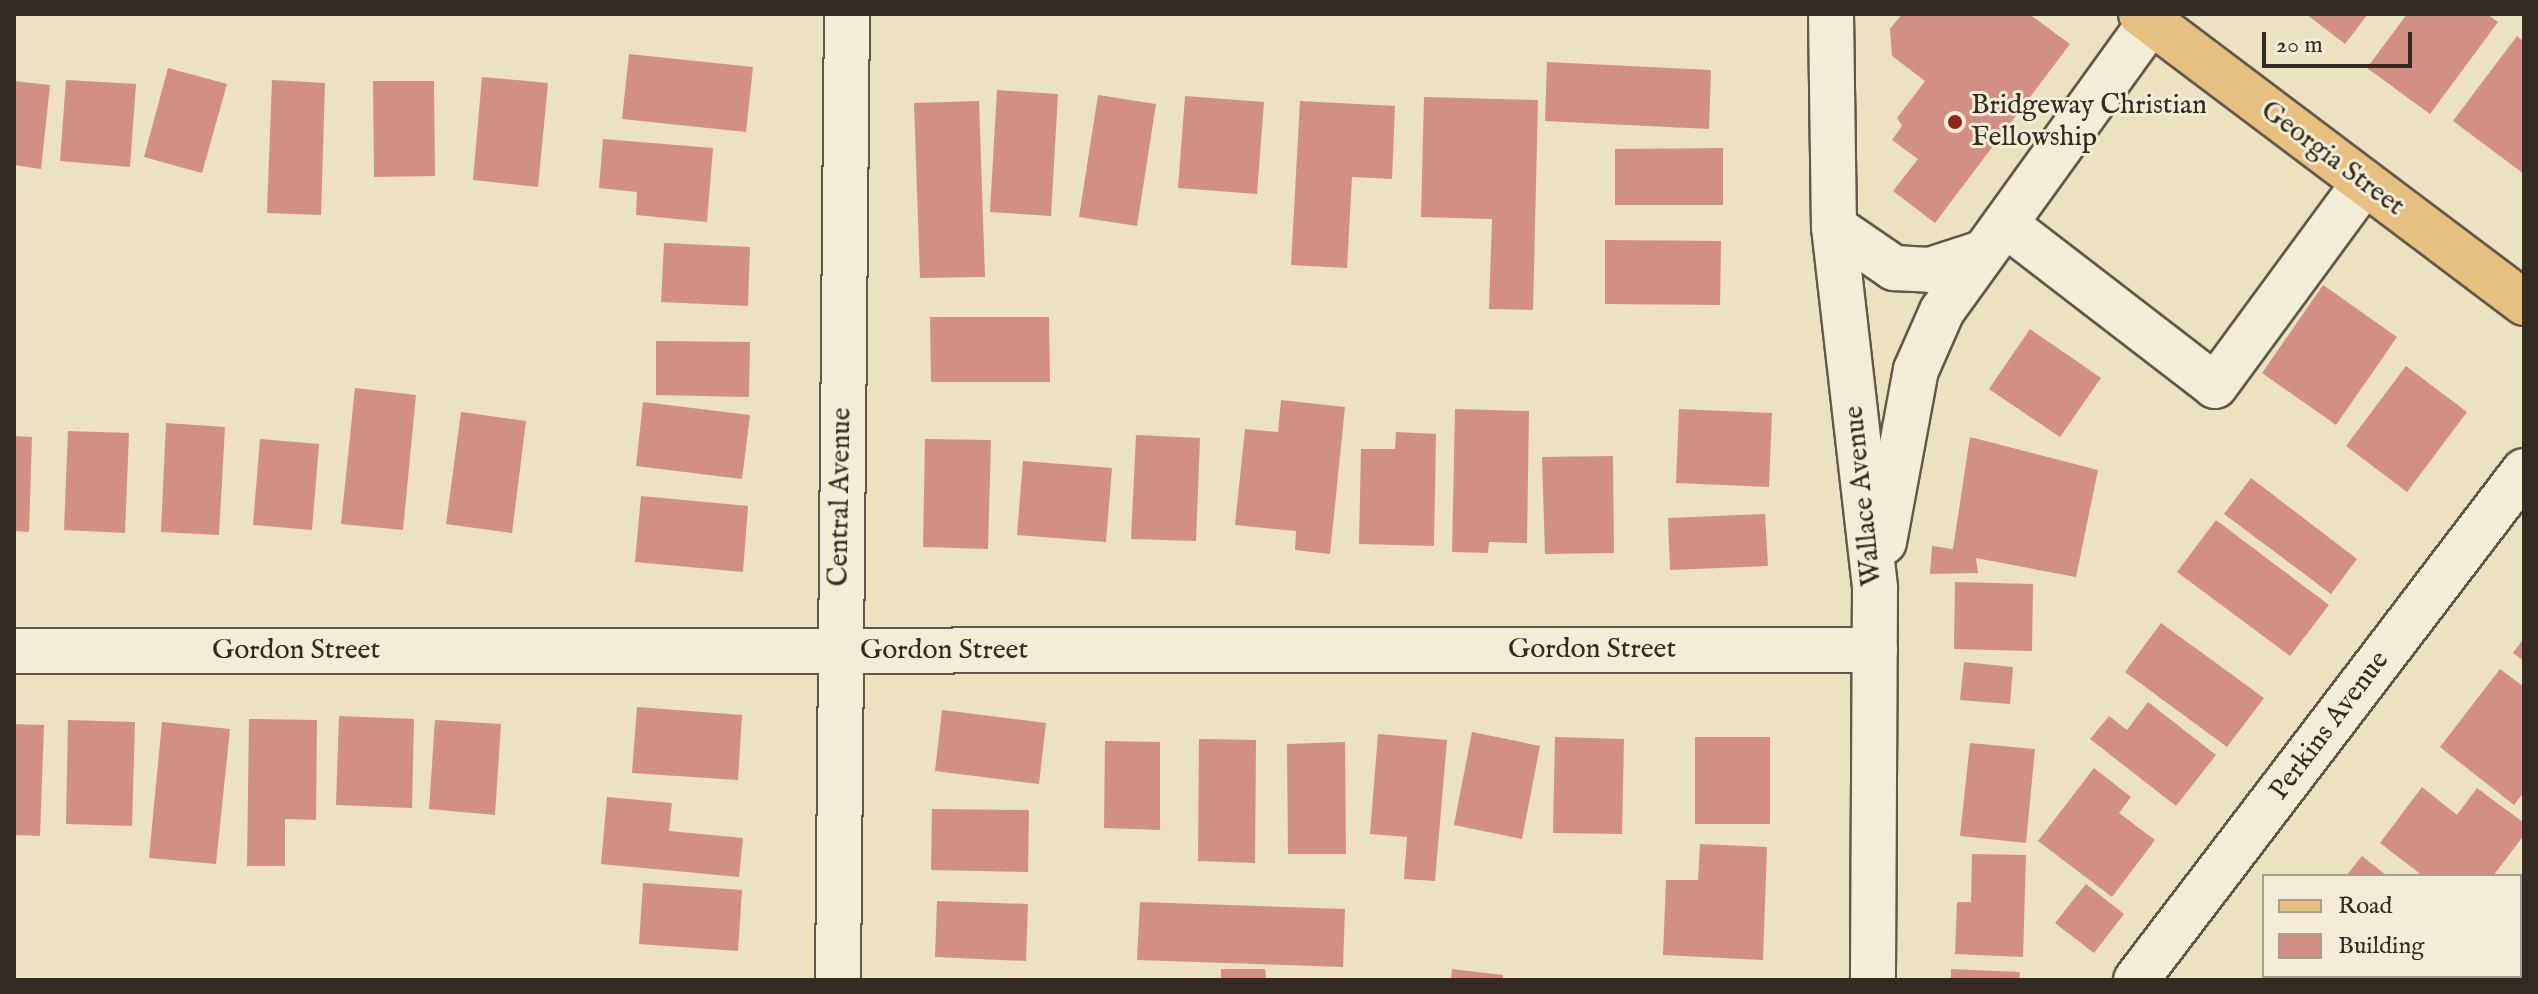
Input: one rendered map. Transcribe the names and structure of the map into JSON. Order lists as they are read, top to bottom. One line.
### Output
{"streets":{"main road":["Georgia Street"],"street":["Wallace Avenue","Central Avenue","Gordon Street","Perkins Avenue"]},"crossings":[["Wallace Avenue","Gordon Street"],["Central Avenue","Gordon Street"]],"places":["Bridgeway Christian Fellowship"],"legend":["Road","Building"],"scale_bar":"20 m"}
